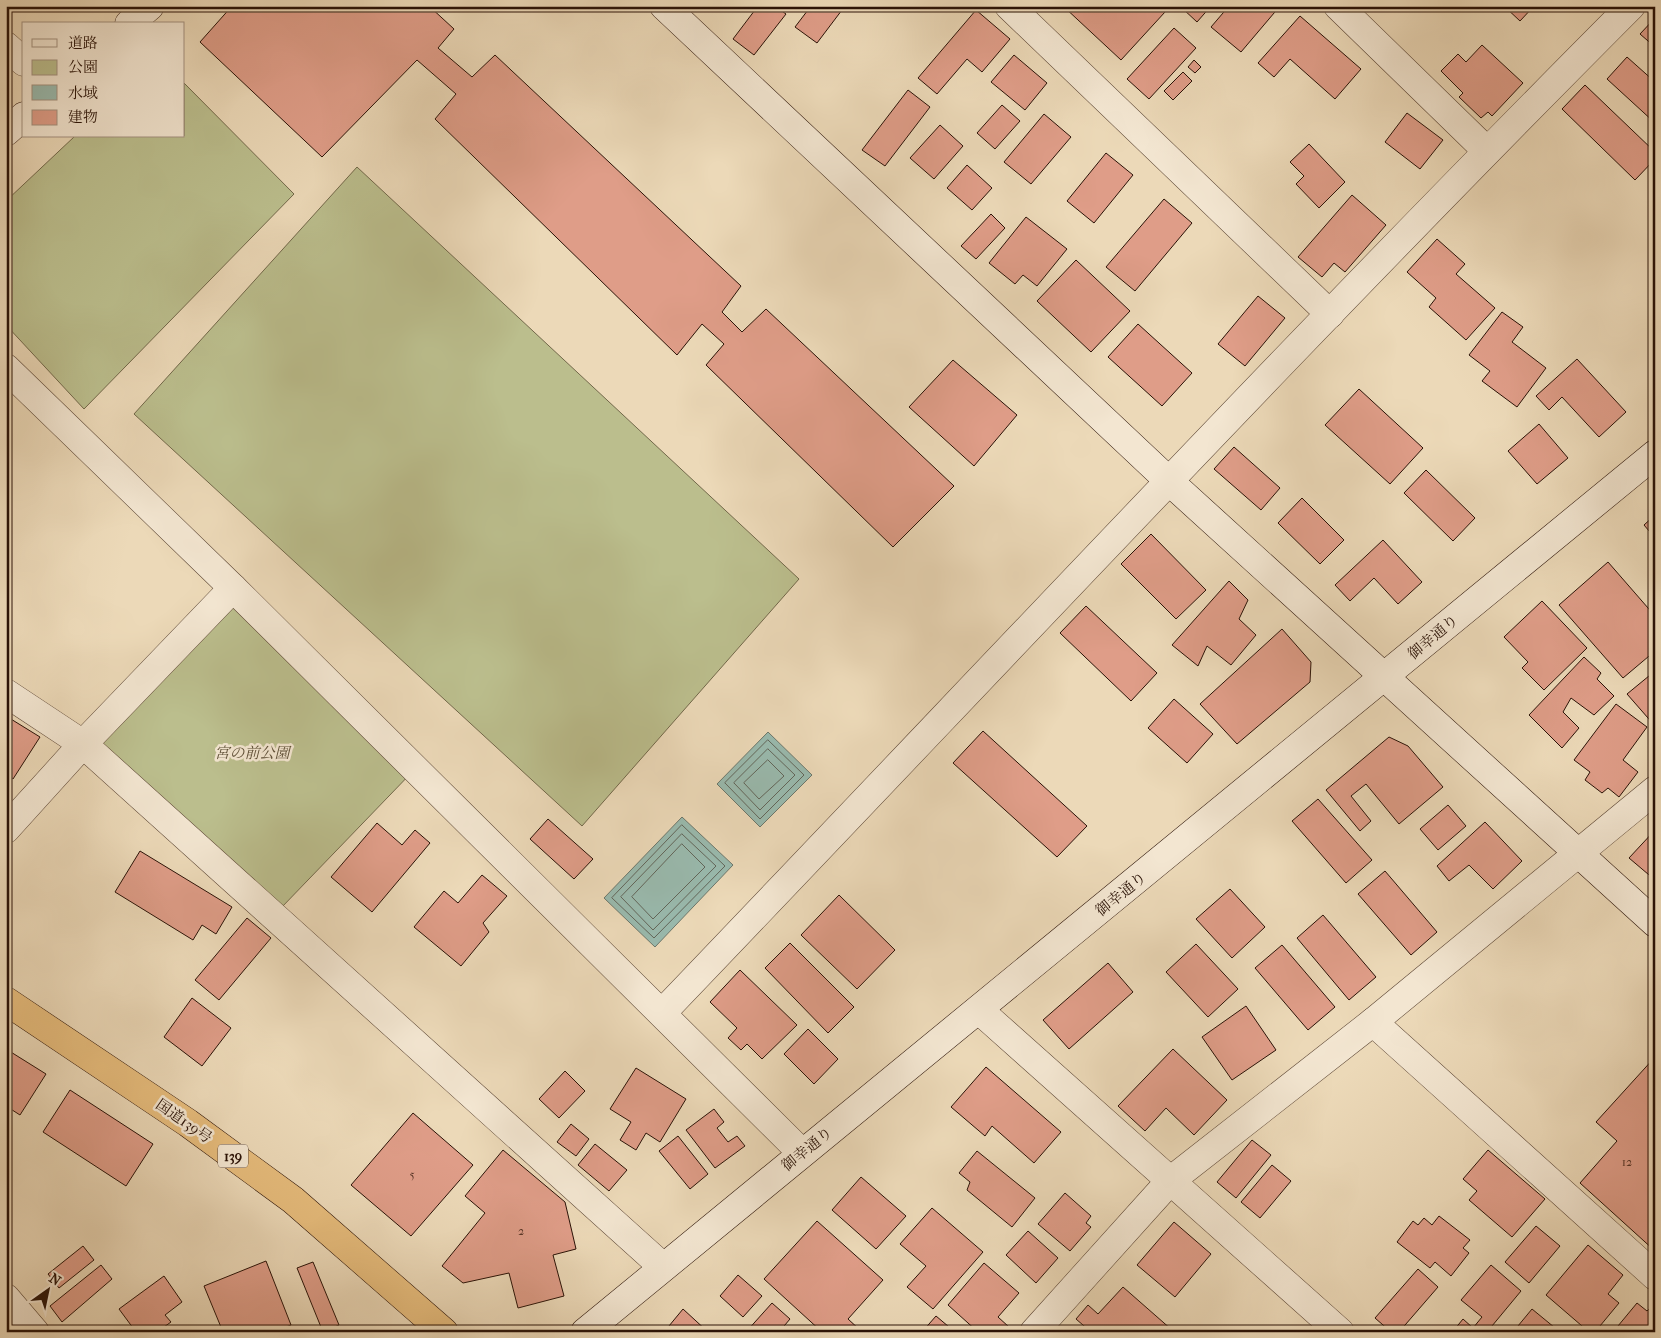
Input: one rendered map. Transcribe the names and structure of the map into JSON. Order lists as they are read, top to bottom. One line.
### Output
{"streets":{"highway":["国道139号","139"],"street":["御幸通り"]},"parks":["宮の前公園"],"house_numbers":["12","5","2"],"legend":["道路","公園","水域","建物"],"north":"top right"}
